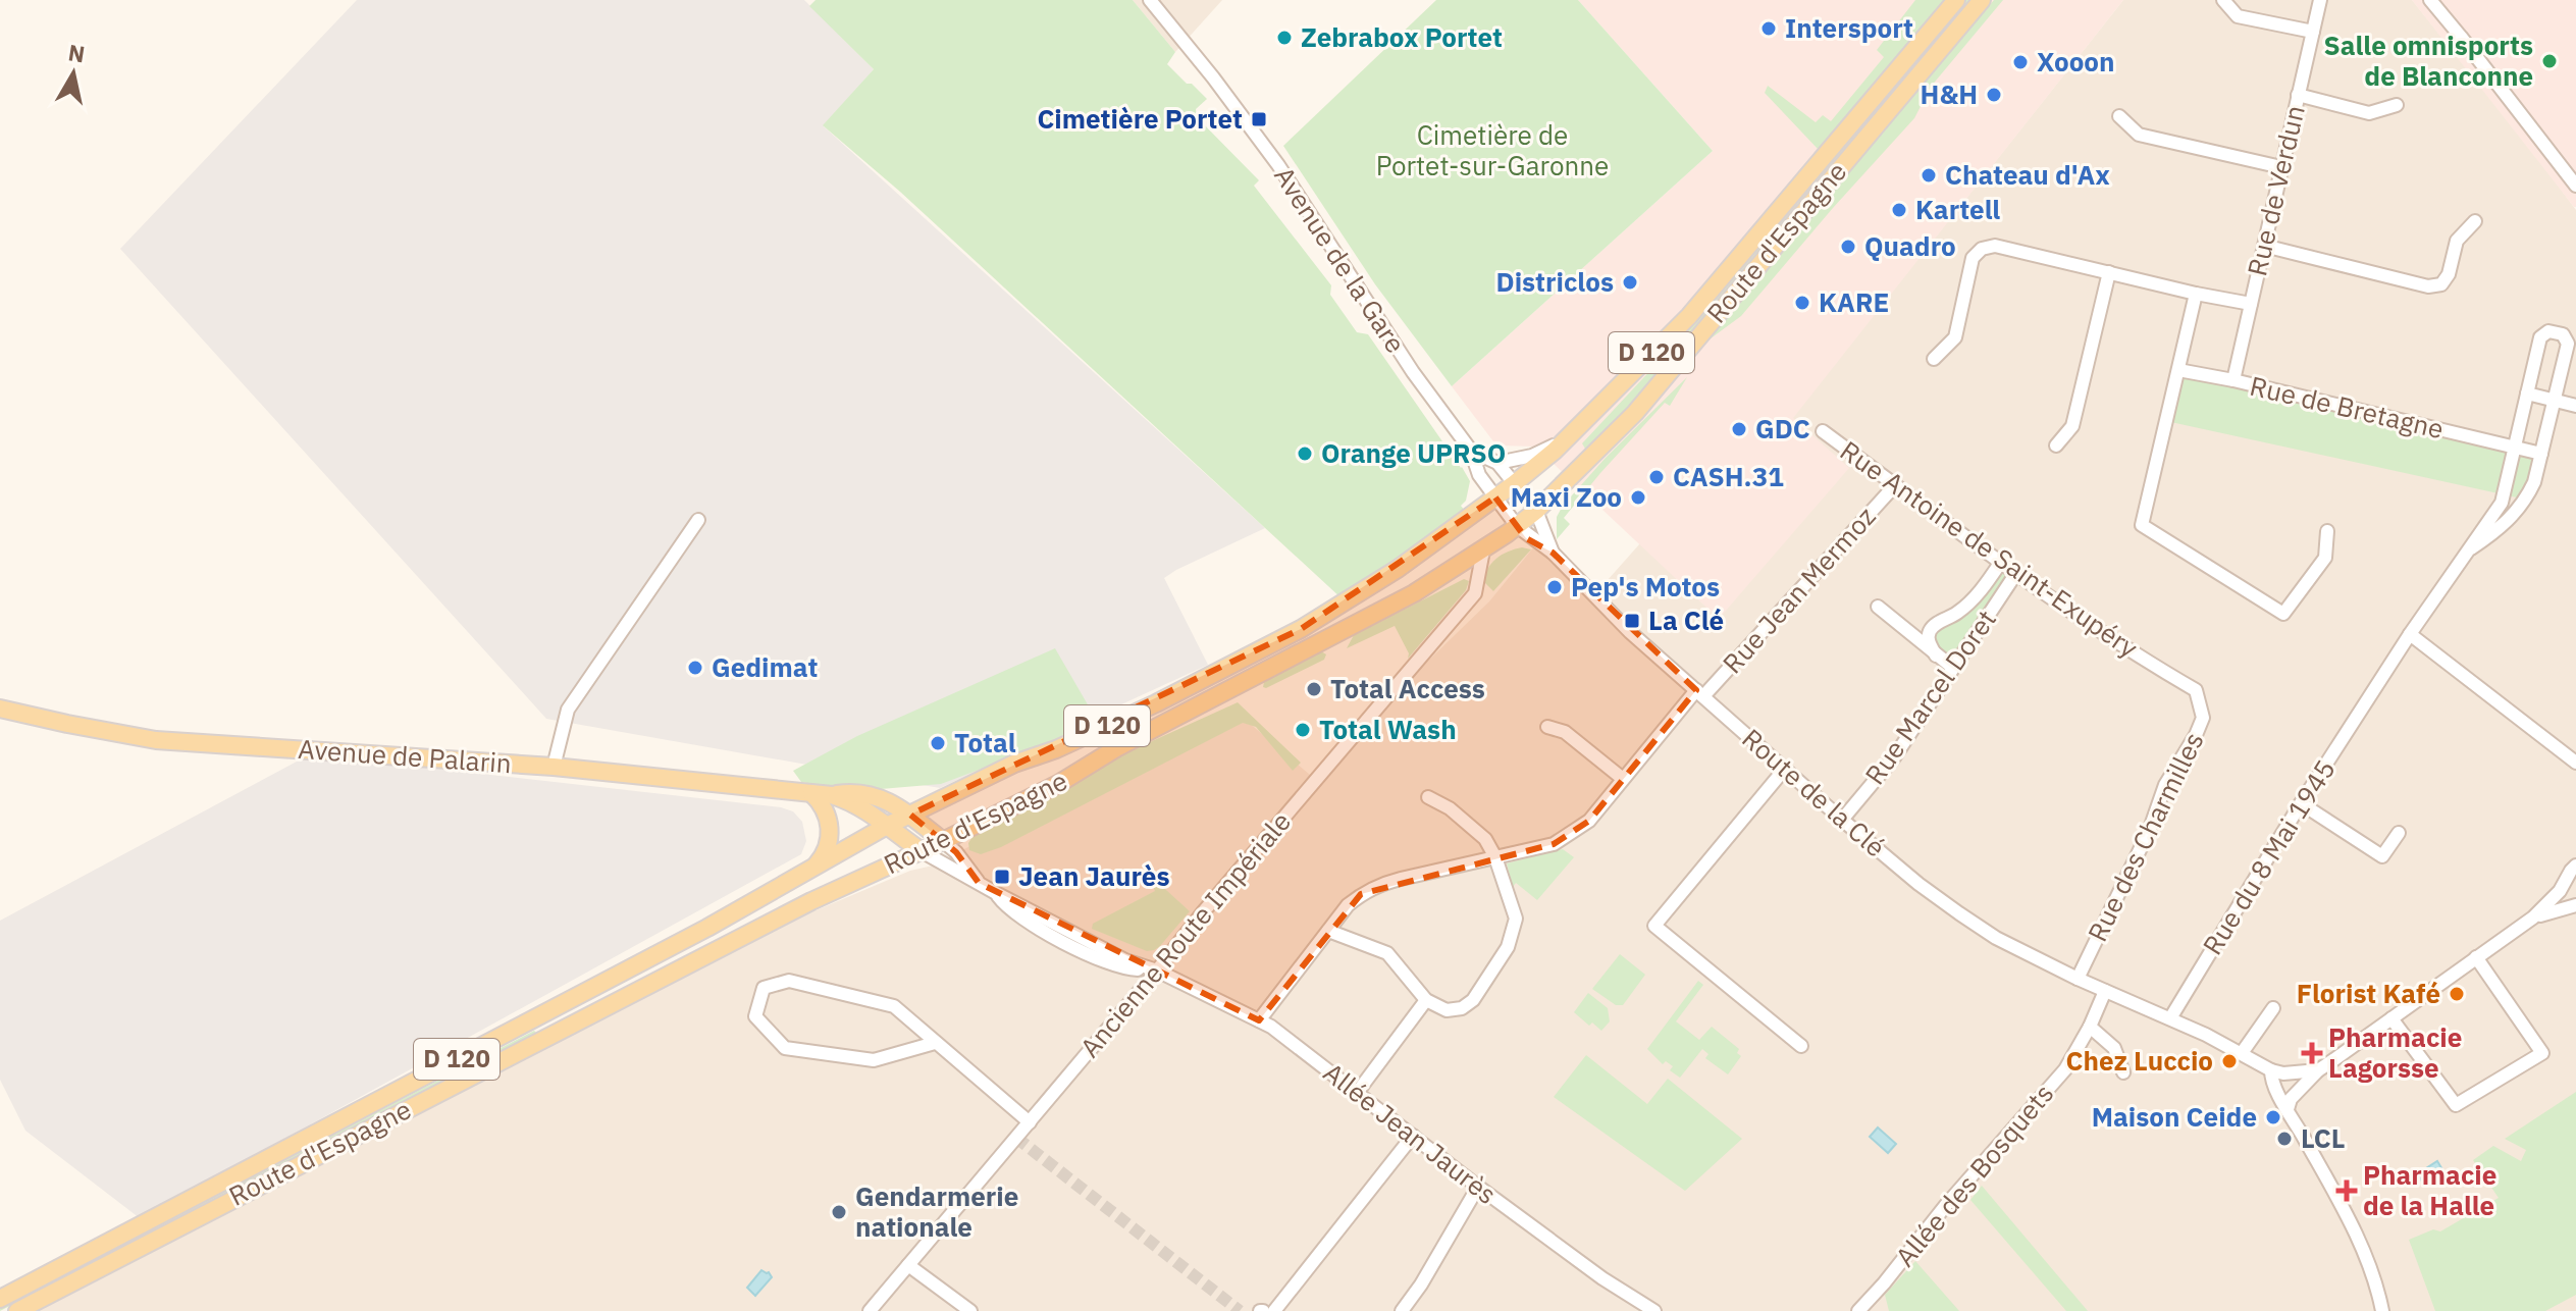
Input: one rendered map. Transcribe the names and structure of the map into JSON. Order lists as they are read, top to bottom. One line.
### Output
{"streets":{"main road":["Route d'Espagne","D 120","Avenue de Palarin"],"street":["Rue de Verdun","Avenue de la Gare","Rue de Bretagne","Rue Antoine de Saint-Exupéry","Rue Jean Mermoz","Rue Marcel Doret","Route de la Clé","Rue des Charmilles","Rue du 8 Mai 1945","Ancienne Route Impériale","Allée Jean Jaurès","Allée des Bosquets"]},"crossings":[["Rue de Verdun","Rue de Bretagne"],["Route d'Espagne","Avenue de la Gare"],["Route d'Espagne","Avenue de Palarin"],["Route d'Espagne","Route de la Clé"],["Route d'Espagne","Ancienne Route Impériale"],["Route d'Espagne","Allée Jean Jaurès"],["Avenue de la Gare","Route de la Clé"],["Rue de Bretagne","Rue du 8 Mai 1945"],["Rue Antoine de Saint-Exupéry","Rue Jean Mermoz"],["Rue Antoine de Saint-Exupéry","Rue Marcel Doret"],["Rue Antoine de Saint-Exupéry","Rue des Charmilles"],["Rue Jean Mermoz","Route de la Clé"],["Rue Jean Mermoz","Allée Jean Jaurès"],["Rue Marcel Doret","Route de la Clé"],["Avenue de Palarin","Allée Jean Jaurès"],["Route de la Clé","Rue des Charmilles"],["Route de la Clé","Rue du 8 Mai 1945"],["Route de la Clé","Allée des Bosquets"],["Ancienne Route Impériale","Allée Jean Jaurès"]],"parks":["Cimetière de Portet-sur-Garonne"],"places":{"other":["Intersport","Zebrabox Portet","Salle omnisports de Blanconne","Xooon","H&H","Chateau d'Ax","Kartell","Quadro","Districlos","KARE","GDC","Orange UPRSO","CASH.31","Maxi Zoo","Pep's Motos","Gedimat","Total Access","Total Wash","Total","Florist Kafé","Chez Luccio","Maison Ceide","LCL","Gendarmerie nationale"],"transit":["Cimetière Portet","La Clé","Jean Jaurès"],"health":["Pharmacie Lagorsse","Pharmacie de la Halle"]},"north":"top"}
